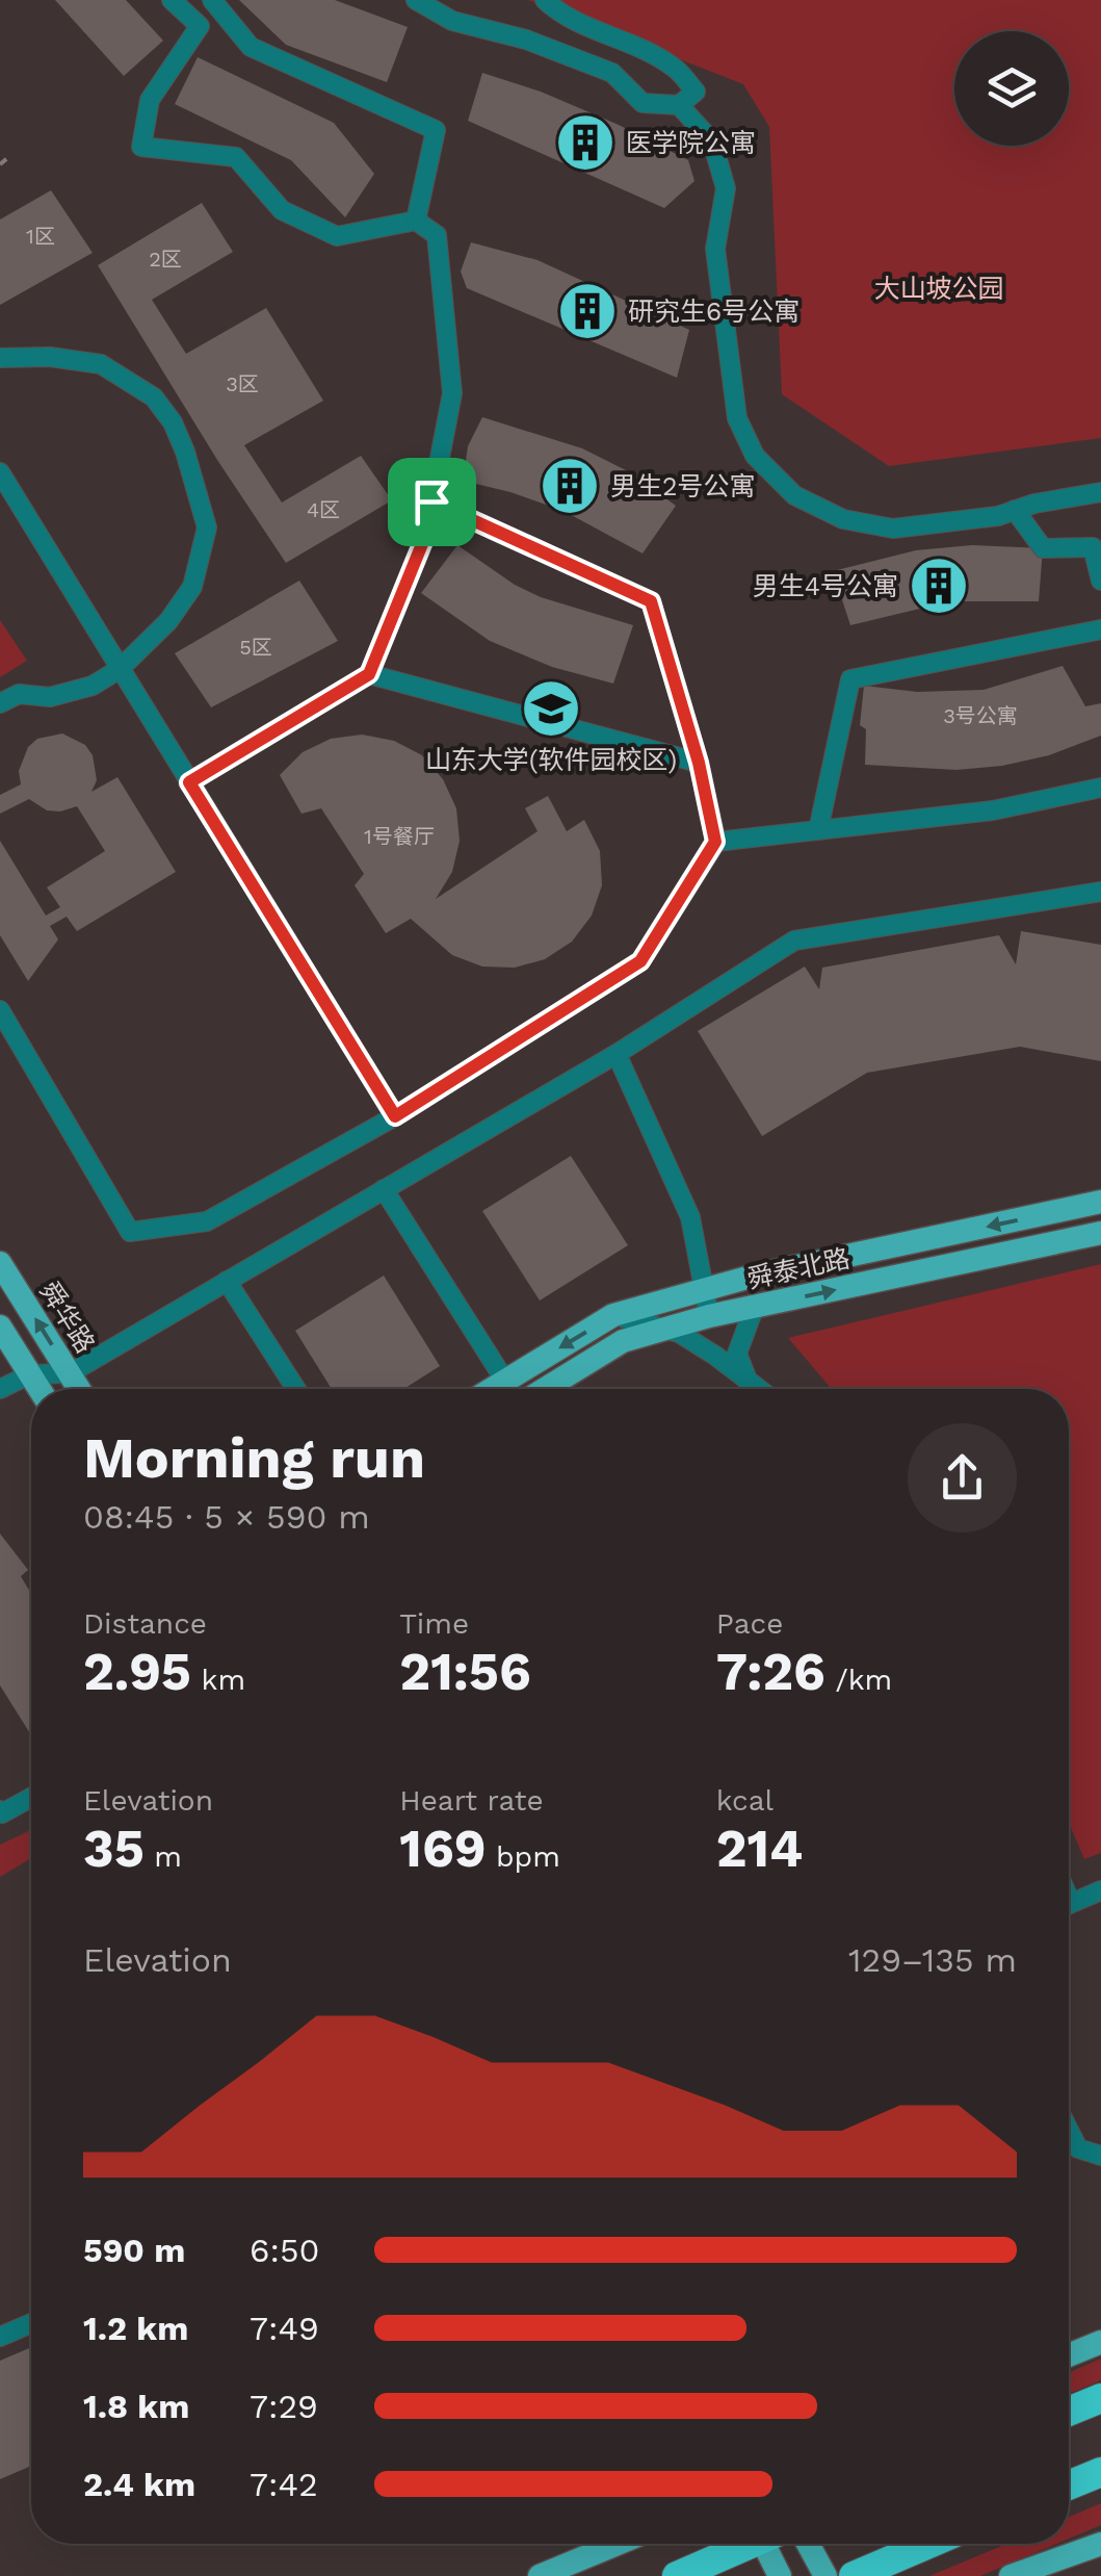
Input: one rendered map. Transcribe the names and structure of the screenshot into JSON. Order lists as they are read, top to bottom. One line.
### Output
{"streets":{"main road":["舜泰北路","舜华路"]},"parks":["大山坡公园"],"places":{"building":["医学院公寓","研究生6号公寓","男生2号公寓","男生4号公寓"],"school or university":["山东大学(软件园校区)"]},"house_numbers":["1区","2区","3区","4区","5区","3号公寓","1号餐厅"],"page":{"heading":["Morning run","08:45 · 5 × 590 m"],"stats":[["Distance","2.95 km"],["Time","21:56"],["Pace","7:26 /km"],["Elevation","35 m"],["Heart rate","169 bpm"],["kcal","214"]],"chart":["Elevation","129–135 m"],"list":[{"name":"590 m","note":"6:50"},{"name":"1.2 km","note":"7:49"},{"name":"1.8 km","note":"7:29"},{"name":"2.4 km","note":"7:42"}]}}
